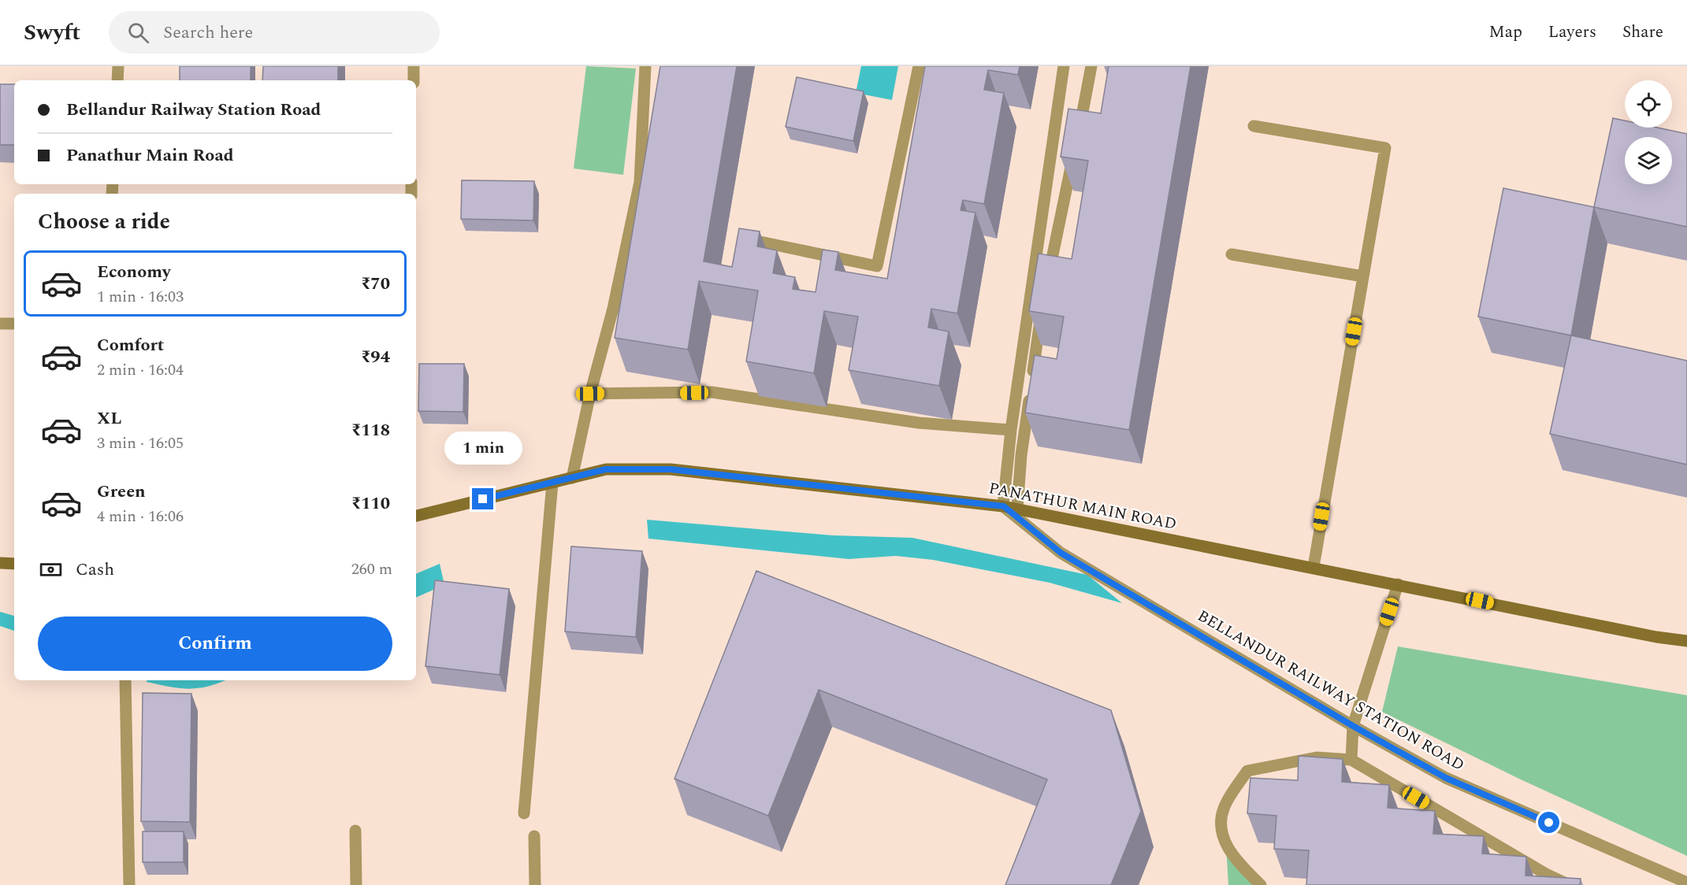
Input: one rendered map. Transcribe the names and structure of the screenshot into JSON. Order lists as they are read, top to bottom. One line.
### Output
{"streets":{"street":["PANATHUR MAIN ROAD","BELLANDUR RAILWAY STATION ROAD"]},"crossings":[["PANATHUR MAIN ROAD","BELLANDUR RAILWAY STATION ROAD"]],"page":{"header":"Swyft","search":"Search here","nav":["Map","Layers","Share"],"banner":["Bellandur Railway Station Road","Panathur Main Road"],"heading":"Choose a ride","list":[{"name":"Economy","note":"1 min · 16:03","value":"₹70"},{"name":"Comfort","note":"2 min · 16:04","value":"₹94"},{"name":"XL","note":"3 min · 16:05","value":"₹118"},{"name":"Green","note":"4 min · 16:06","value":"₹110"}],"bubble":"1 min","pay":["Cash","260 m"],"buttons":"Confirm"}}
